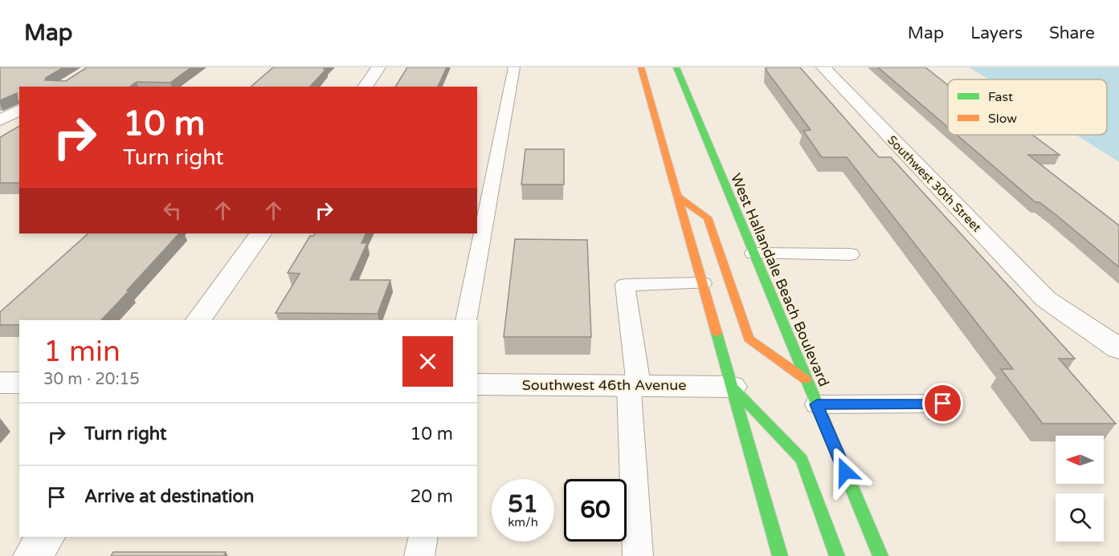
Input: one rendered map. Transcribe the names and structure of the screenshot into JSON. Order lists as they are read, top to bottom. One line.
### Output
{"streets":{"main road":["West Hallandale Beach Boulevard"],"street":["Southwest 30th Street","Southwest 46th Avenue"]},"legend":["Fast","Slow"],"north":"left","page":{"header":"Map","nav":["Map","Layers","Share"],"turn":["10 m","Turn right"],"heading":["1 min","30 m · 20:15"],"list":[{"name":"Turn right","value":"10 m"},{"name":"Arrive at destination","value":"20 m"}],"speed":"51 km/h","limit":"60"}}
